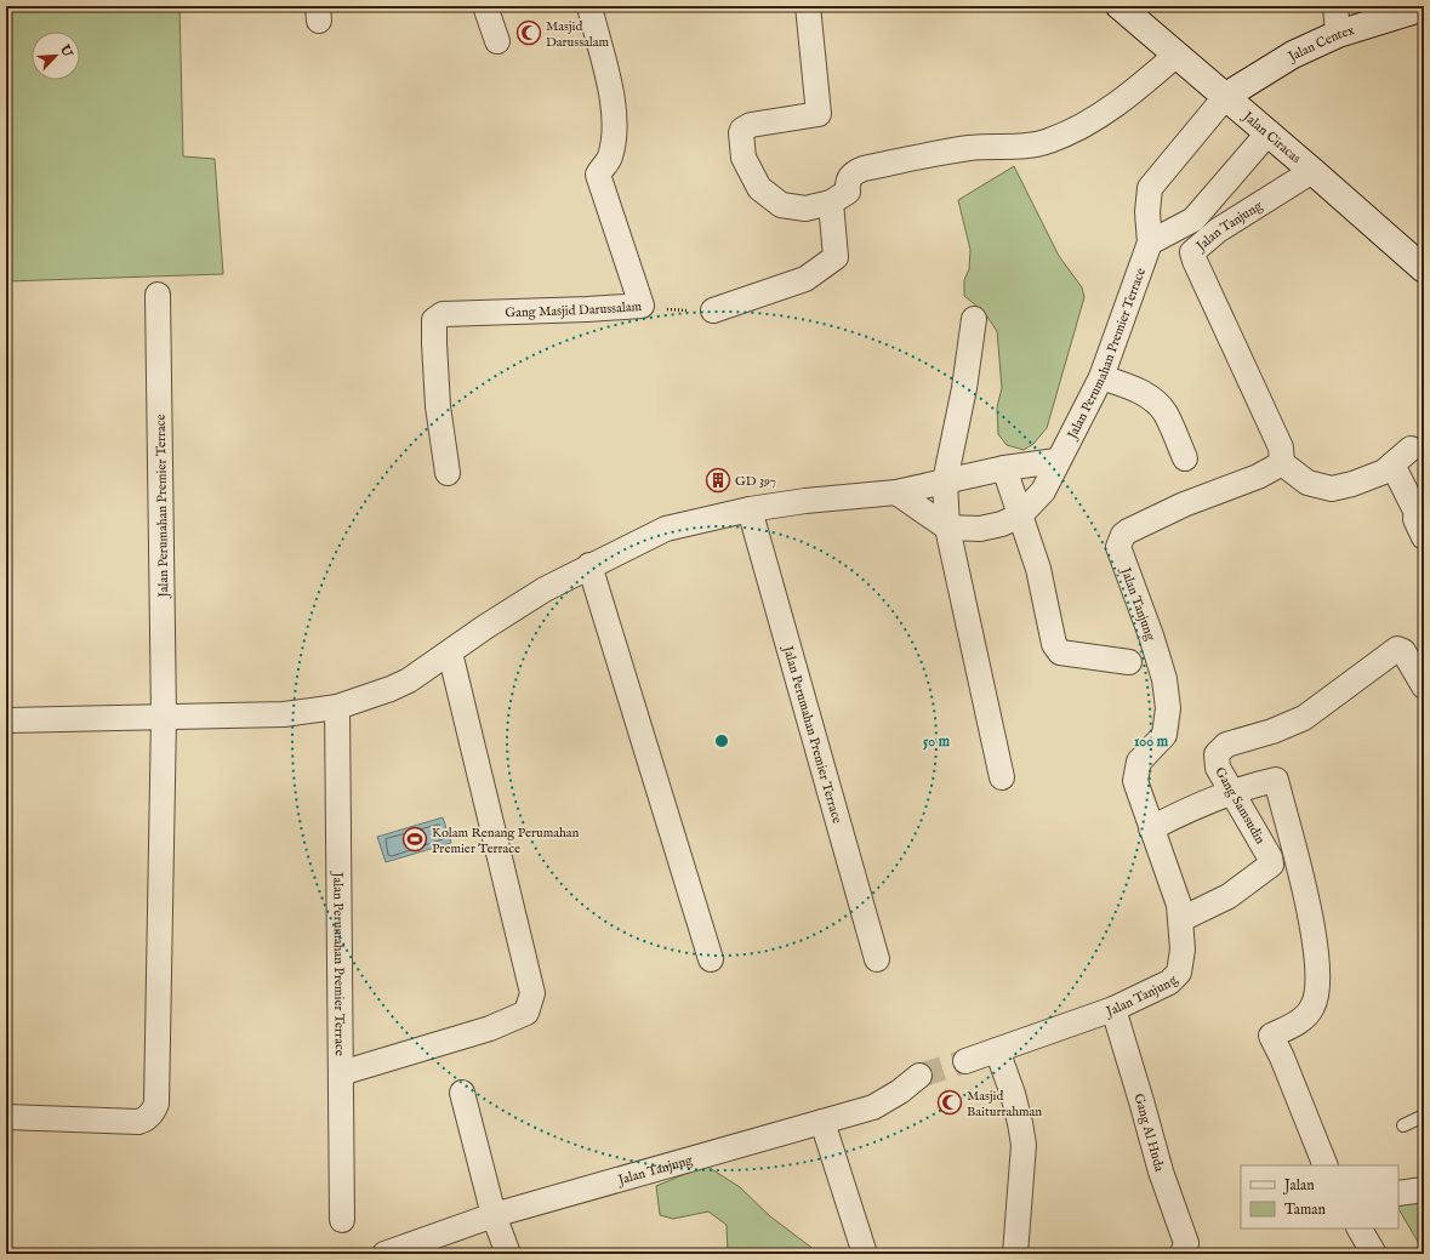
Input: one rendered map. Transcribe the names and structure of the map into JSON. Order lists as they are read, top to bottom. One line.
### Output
{"streets":{"street":["Jalan Centex","Jalan Ciracas","Jalan Tanjung","Gang Masjid Darussalam","Jalan Perumahan Premier Terrace","Gang Samsudin","Gang Al Huda"]},"crossings":[["Jalan Centex","Jalan Ciracas"],["Jalan Centex","Jalan Perumahan Premier Terrace"],["Jalan Ciracas","Jalan Tanjung"],["Jalan Ciracas","Jalan Perumahan Premier Terrace"],["Jalan Tanjung","Gang Samsudin"],["Jalan Tanjung","Gang Al Huda"]],"places":{"mosque":["Masjid Darussalam","Masjid Baiturrahman"],"building":["GD 397"],"sports":["Kolam Renang Perumahan Premier Terrace"]},"legend":["Jalan","Taman"],"north":"top right","rings":["50 m","100 m"]}
